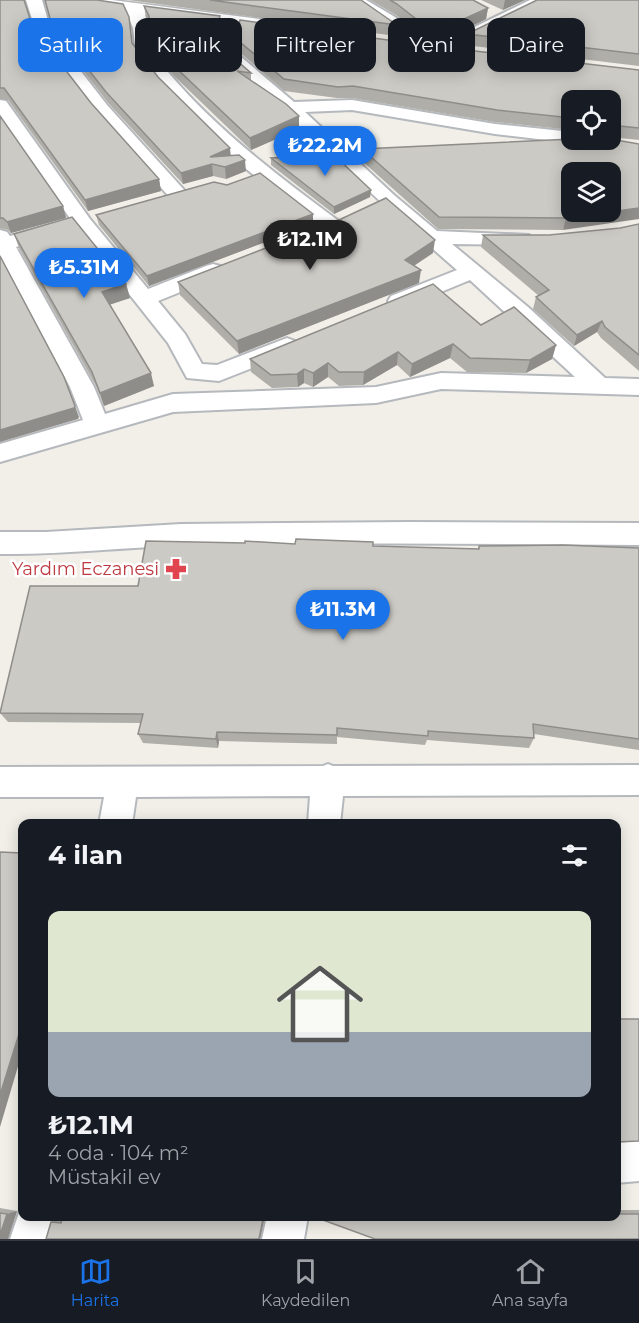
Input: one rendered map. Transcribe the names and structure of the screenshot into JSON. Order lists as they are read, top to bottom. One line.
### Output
{"places":{"pharmacy":["Yardım Eczanesi"]},"page":{"chip":["Satılık","Kiralık","Filtreler","Yeni","Daire"],"price":["₺22.2M","₺12.1M","₺5.31M","₺11.3M"],"heading":"4 ilan","list":[{"name":"₺12.1M","note":"4 oda · 104 m² · Müstakil ev"}],"tabs":["Harita","Kaydedilen","Ana sayfa"]}}
